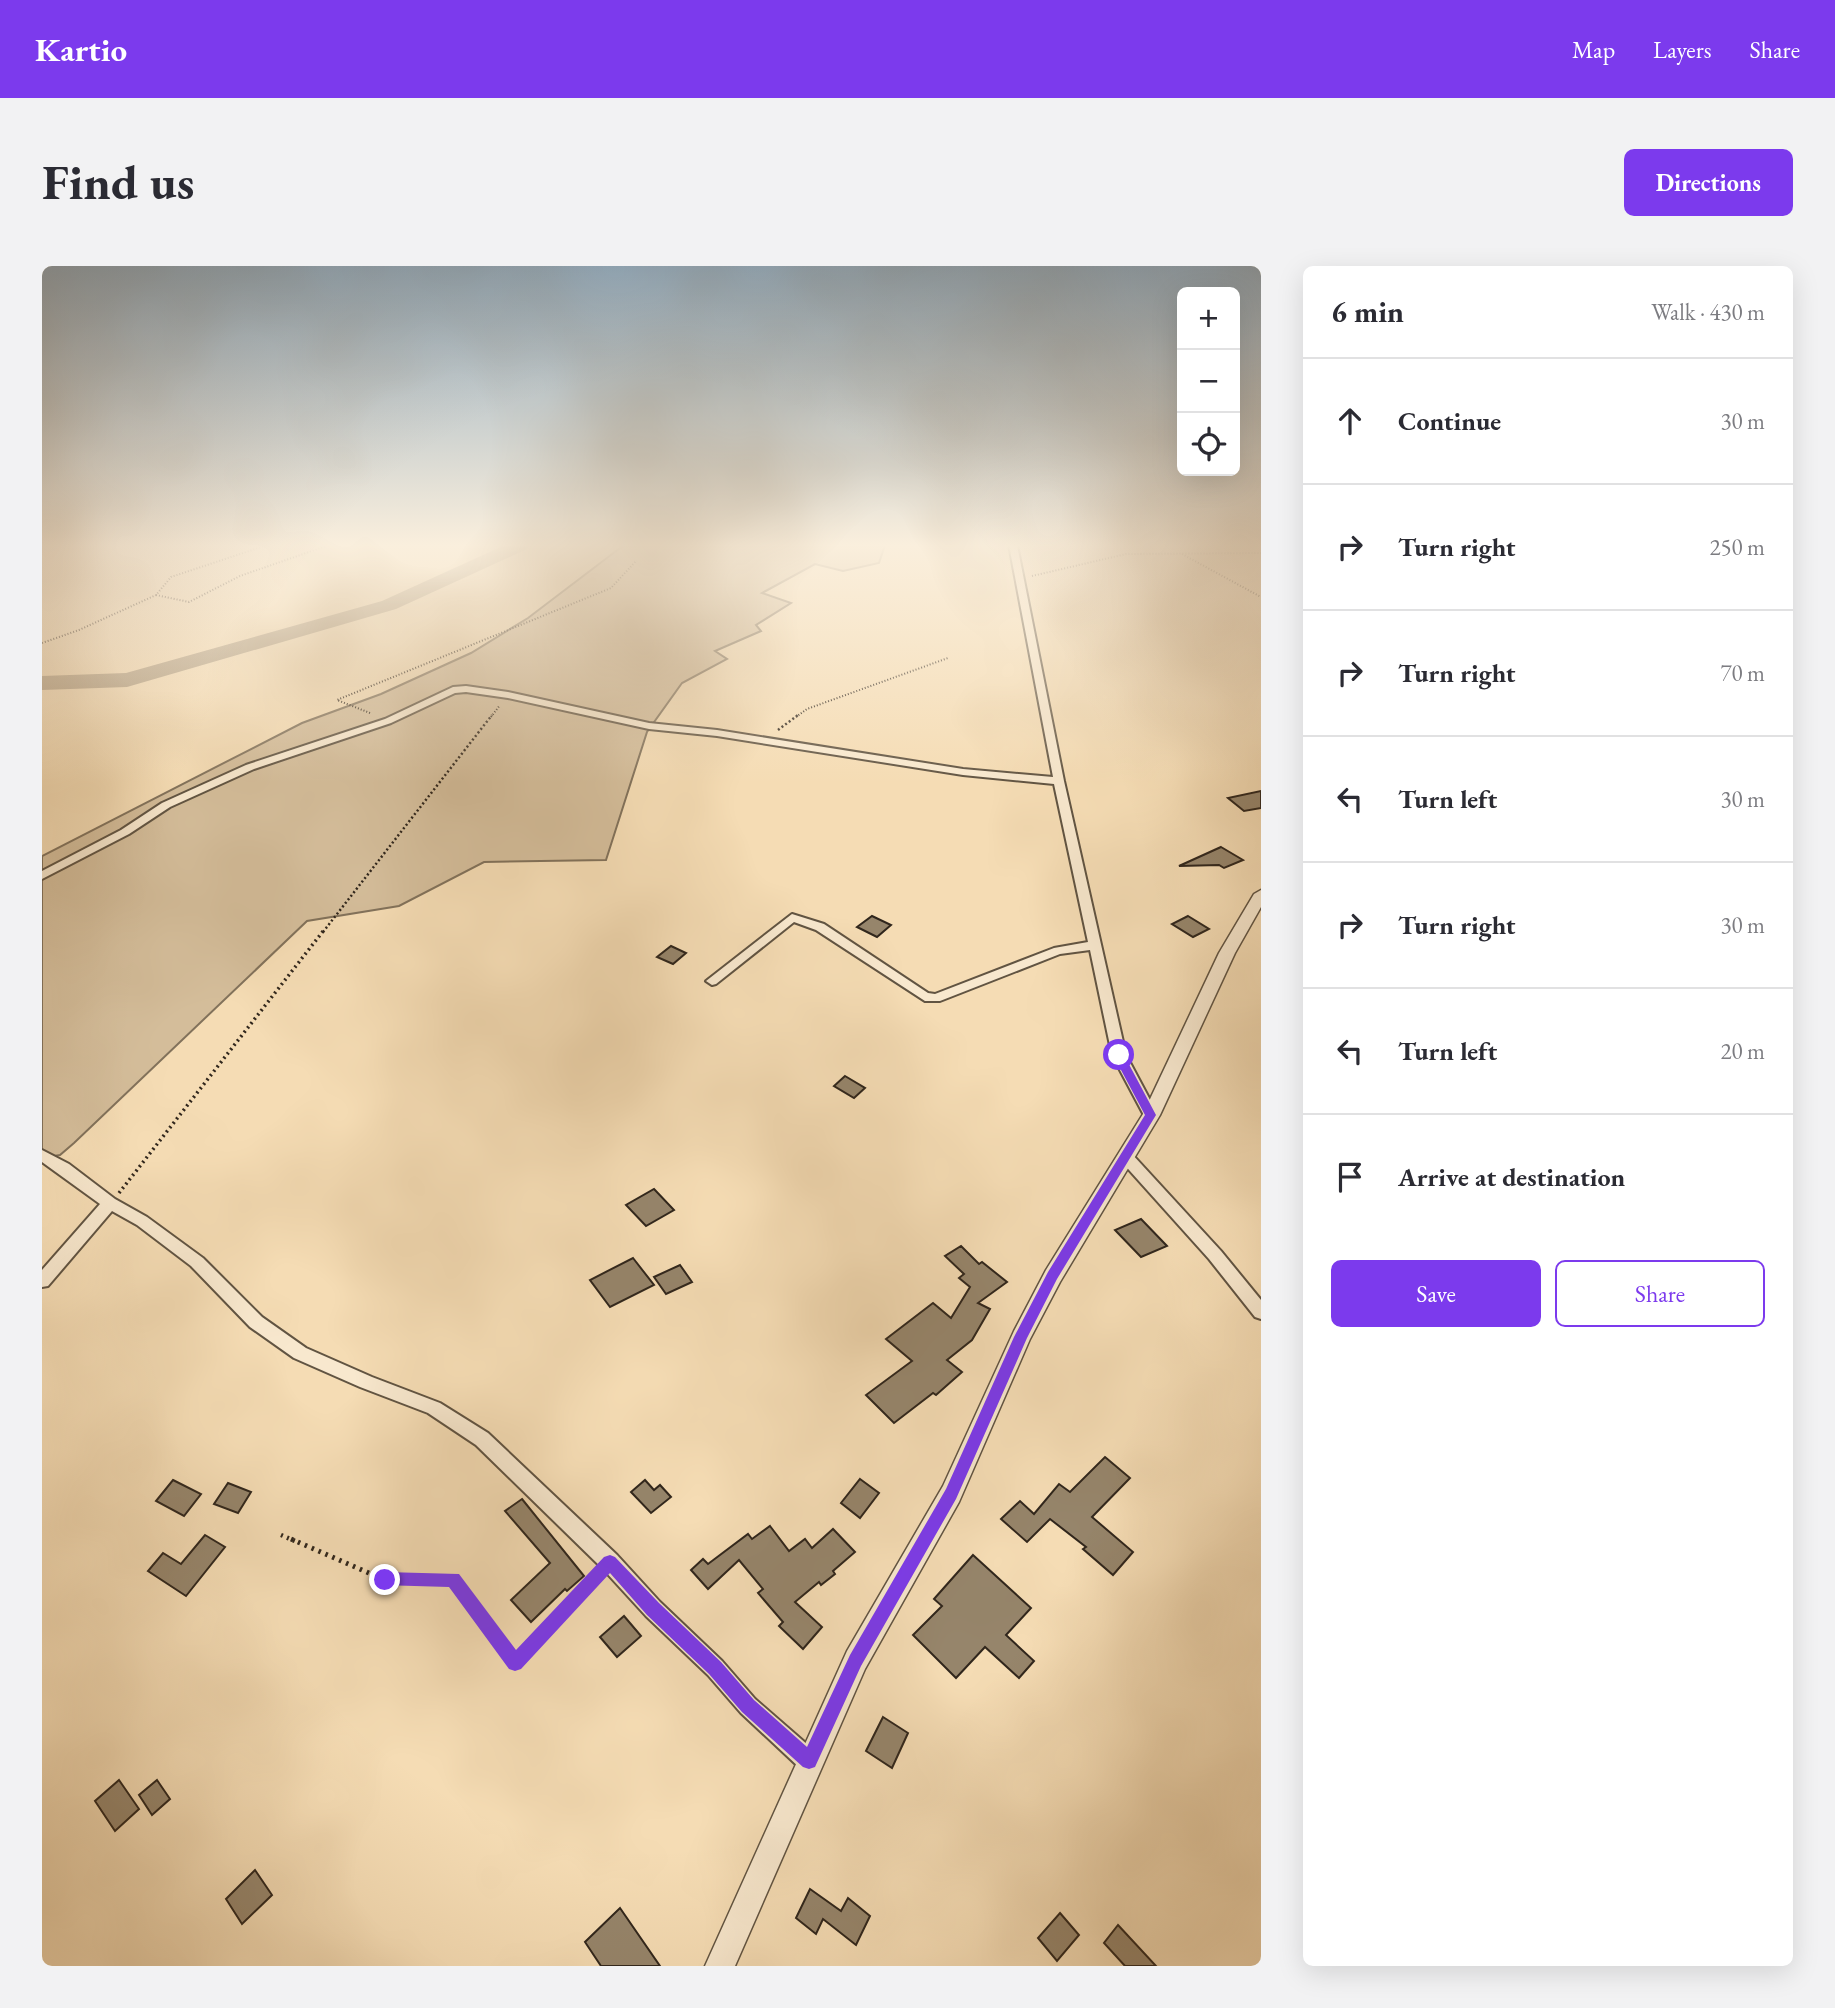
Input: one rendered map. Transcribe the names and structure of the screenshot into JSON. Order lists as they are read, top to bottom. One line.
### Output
{"page":{"header":"Kartio","nav":["Map","Layers","Share"],"buttons":["Directions",["Save","Share"]],"title":"Find us","heading":["6 min","Walk · 430 m"],"map_buttons":["+","−"],"list":[["Continue","30 m"],["Turn right","250 m"],["Turn right","70 m"],["Turn left","30 m"],["Turn right","30 m"],["Turn left","20 m"],"Arrive at destination"]}}
